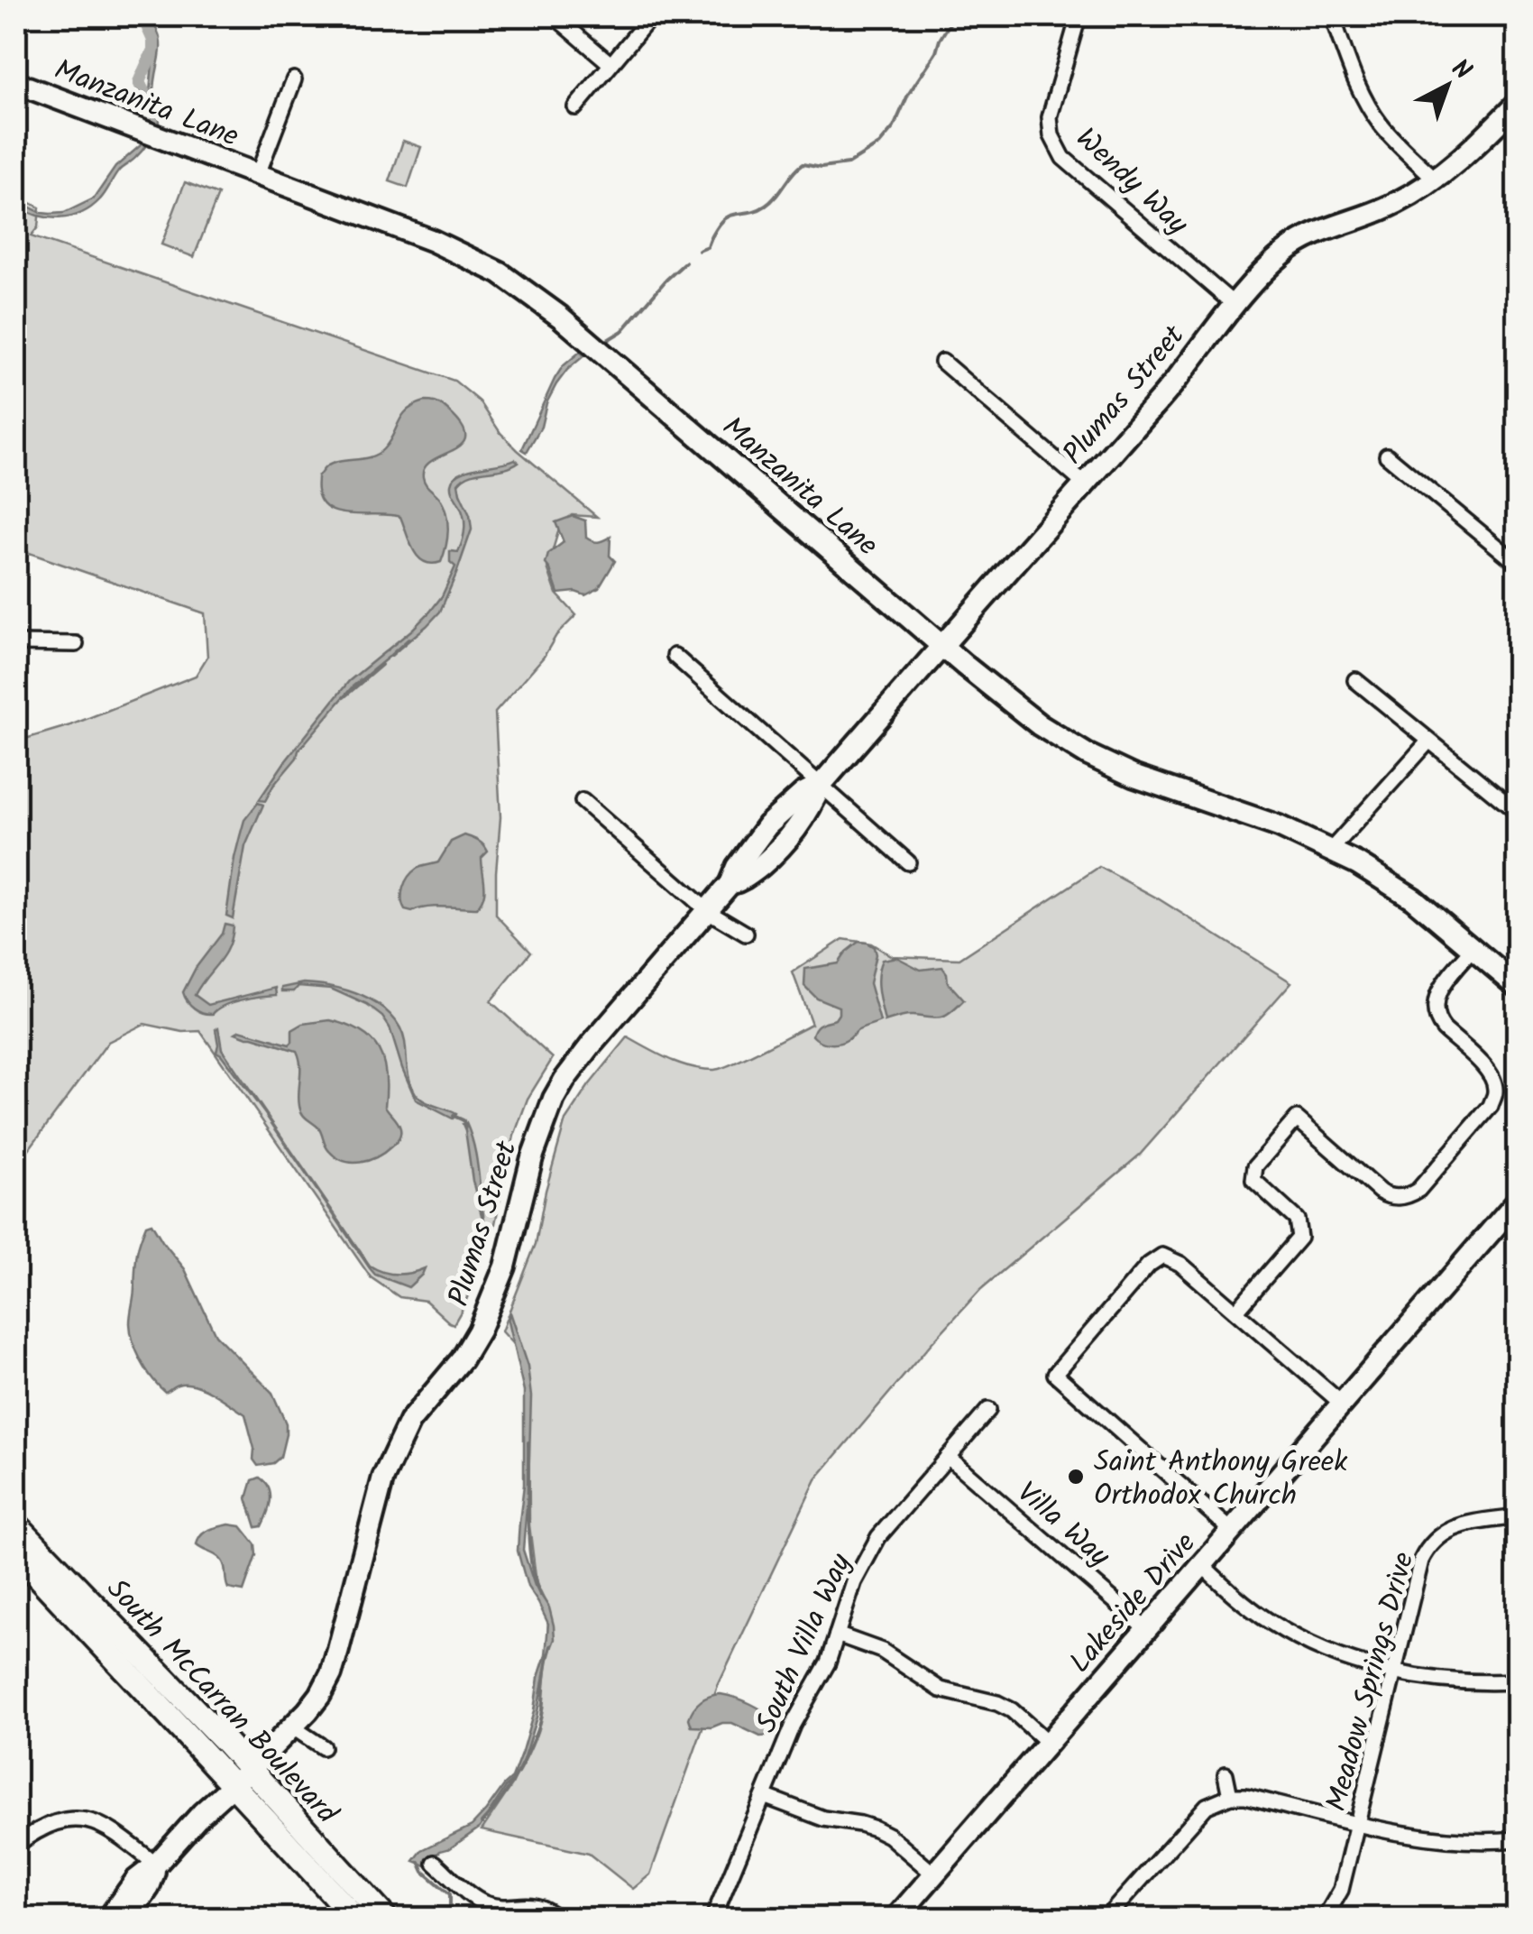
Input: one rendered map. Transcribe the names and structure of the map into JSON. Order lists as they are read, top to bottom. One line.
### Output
{"streets":{"main road":["South McCarran Boulevard"],"street":["Manzanita Lane","Wendy Way","Plumas Street","Villa Way","Lakeside Drive","South Villa Way","Meadow Springs Drive"]},"crossings":[["Manzanita Lane","Plumas Street"],["Wendy Way","Plumas Street"],["Plumas Street","South McCarran Boulevard"],["Villa Way","Lakeside Drive"],["Villa Way","South Villa Way"]],"places":["Saint Anthony Greek Orthodox Church"],"north":"top right"}
